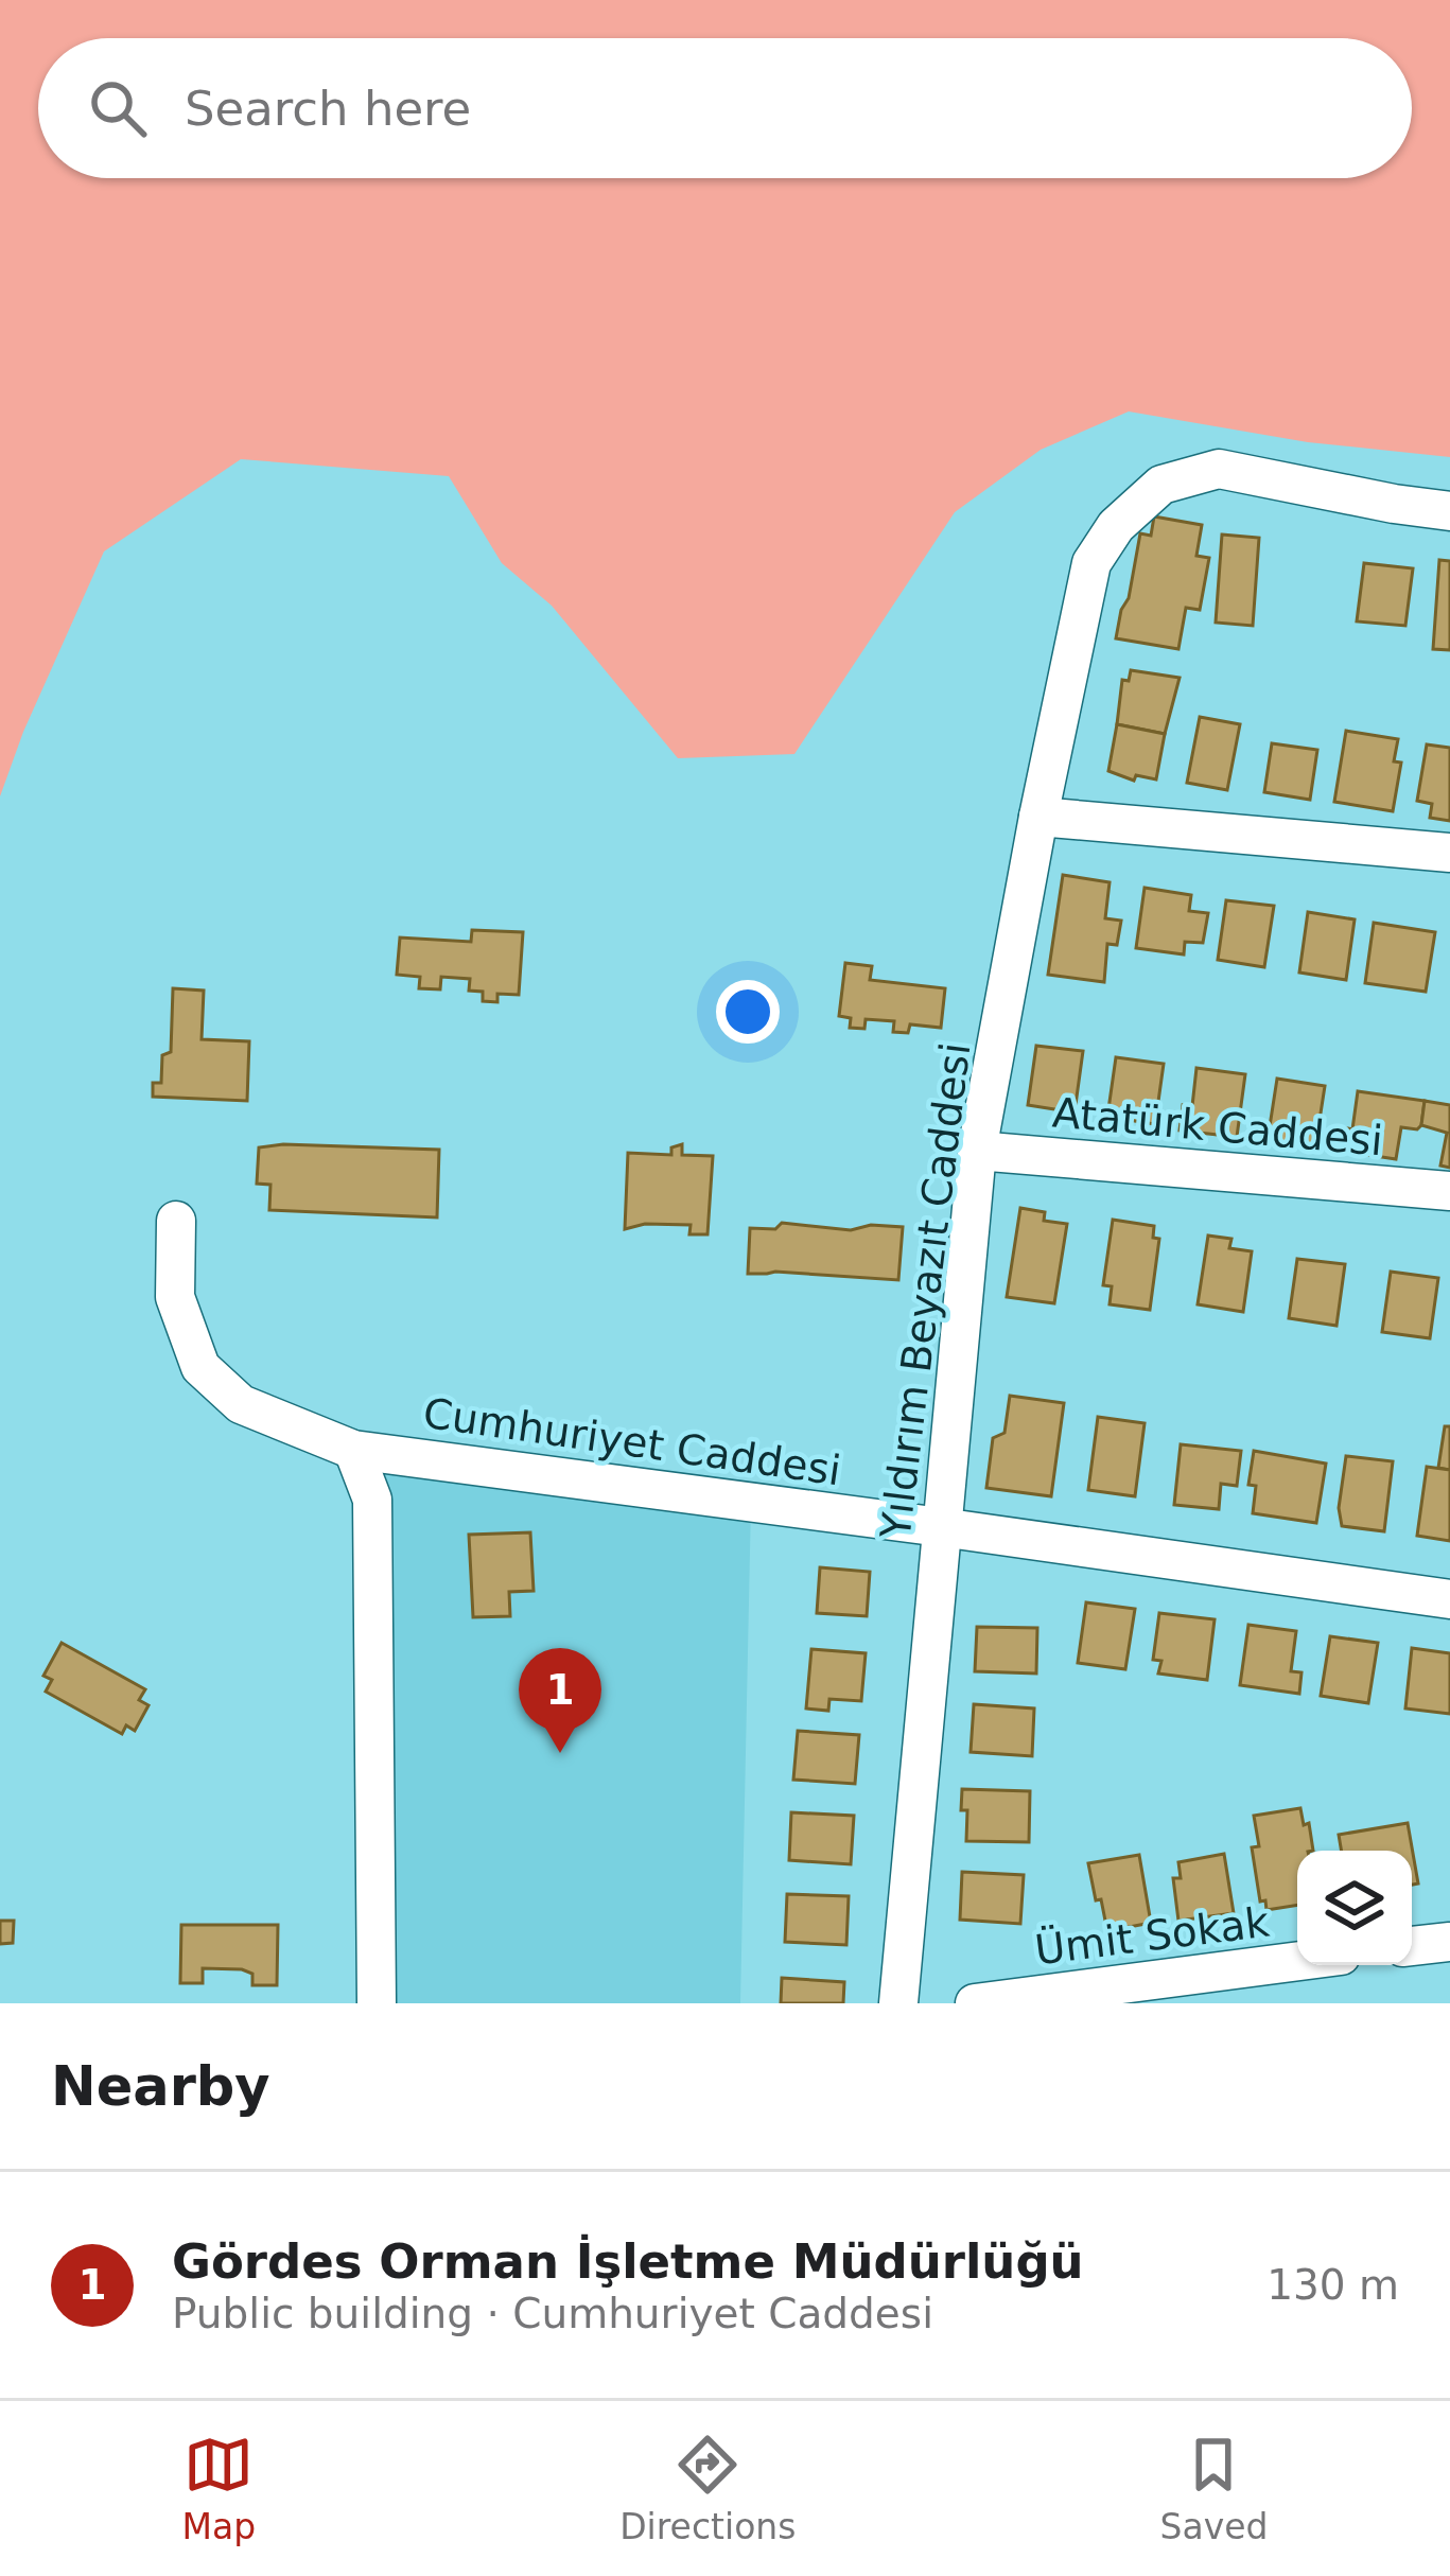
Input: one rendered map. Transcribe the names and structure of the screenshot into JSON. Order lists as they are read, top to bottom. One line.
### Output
{"streets":{"street":["Atatürk Caddesi","Yıldırım Beyazıt Caddesi","Cumhuriyet Caddesi","Ümit Sokak"]},"crossings":[["Atatürk Caddesi","Yıldırım Beyazıt Caddesi"],["Yıldırım Beyazıt Caddesi","Cumhuriyet Caddesi"]],"page":{"search":"Search here","pins":"1","heading":"Nearby","list":[{"mark":"1","name":"Gördes Orman İşletme Müdürlüğü","note":"Public building · Cumhuriyet Caddesi","value":"130 m"}],"nav":["Map","Directions","Saved"]}}
